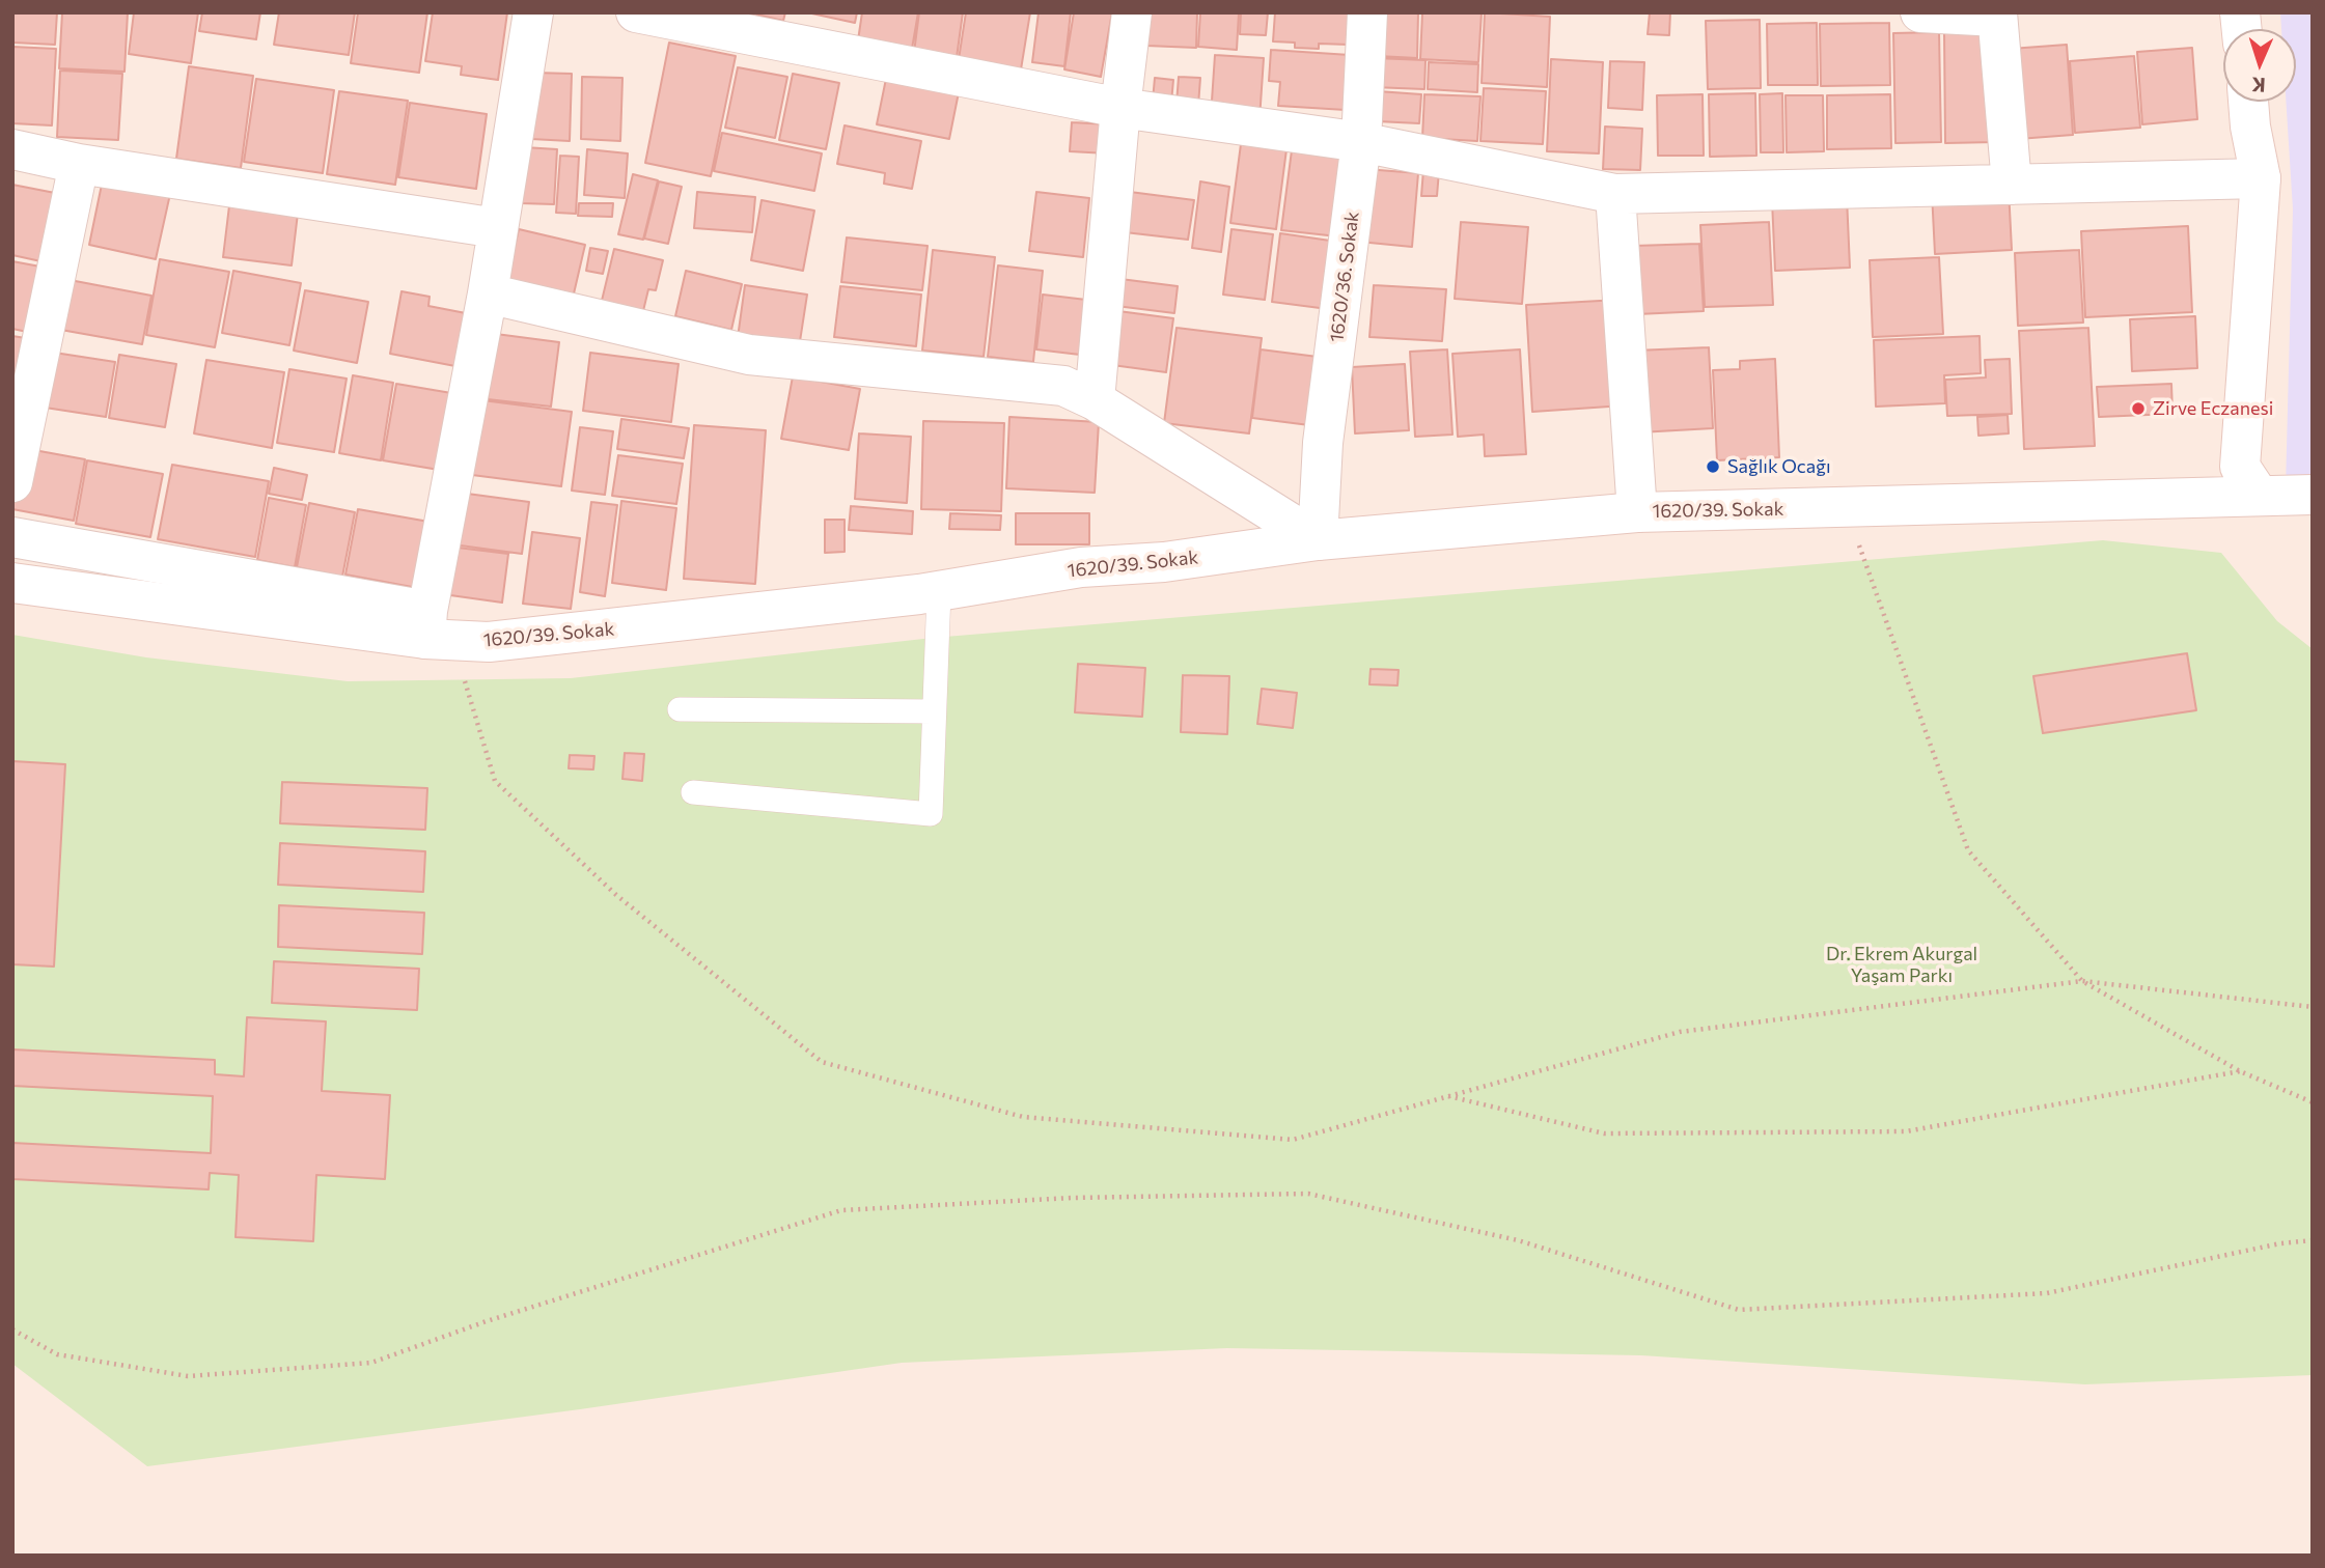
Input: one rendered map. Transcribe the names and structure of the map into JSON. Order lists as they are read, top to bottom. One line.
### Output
{"streets":{"street":["1620/36. Sokak","1620/39. Sokak"]},"crossings":[["1620/36. Sokak","1620/39. Sokak"]],"parks":["Dr. Ekrem Akurgal Yaşam Parkı"],"places":["Zirve Eczanesi","Sağlık Ocağı"],"north":"bottom"}
